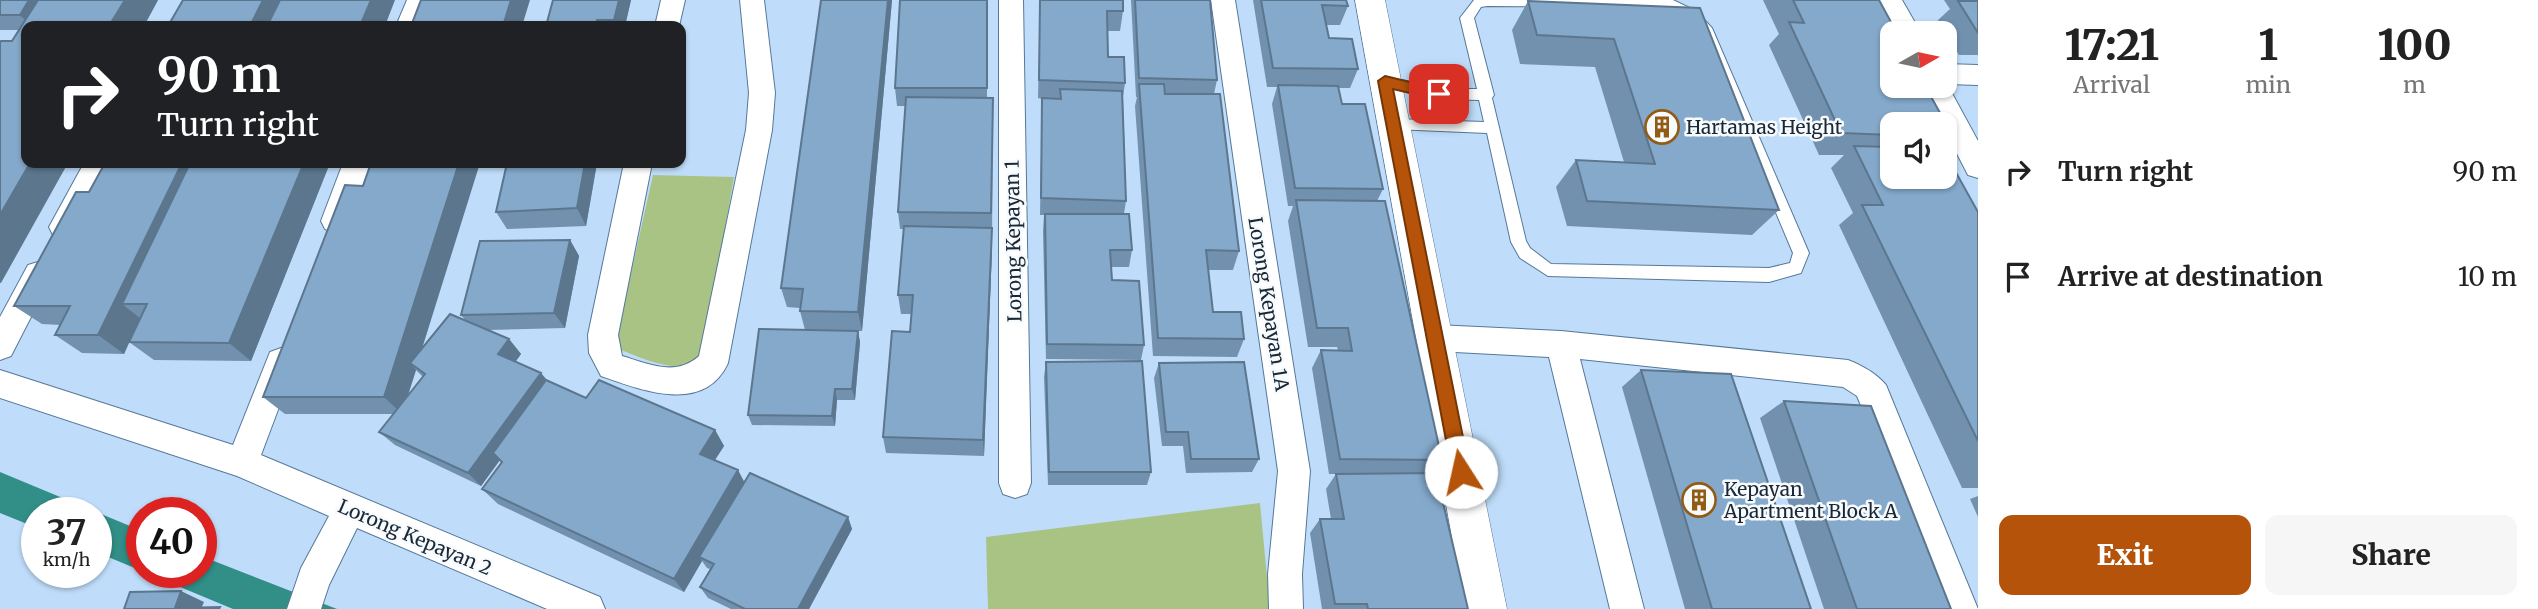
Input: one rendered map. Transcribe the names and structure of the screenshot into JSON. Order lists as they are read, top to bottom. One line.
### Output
{"streets":{"street":["Lorong Kepayan 1","Lorong Kepayan 1A","Lorong Kepayan 2"]},"places":{"building":["Hartamas Height","Kepayan Apartment Block A"]},"north":"right","page":{"eta":["17:21","Arrival","1","min","100","m"],"turn":["90 m","Turn right"],"list":[{"name":"Turn right","value":"90 m"},{"name":"Arrive at destination","value":"10 m"}],"speed":"37 km/h","limit":"40","buttons":["Exit","Share"]}}
